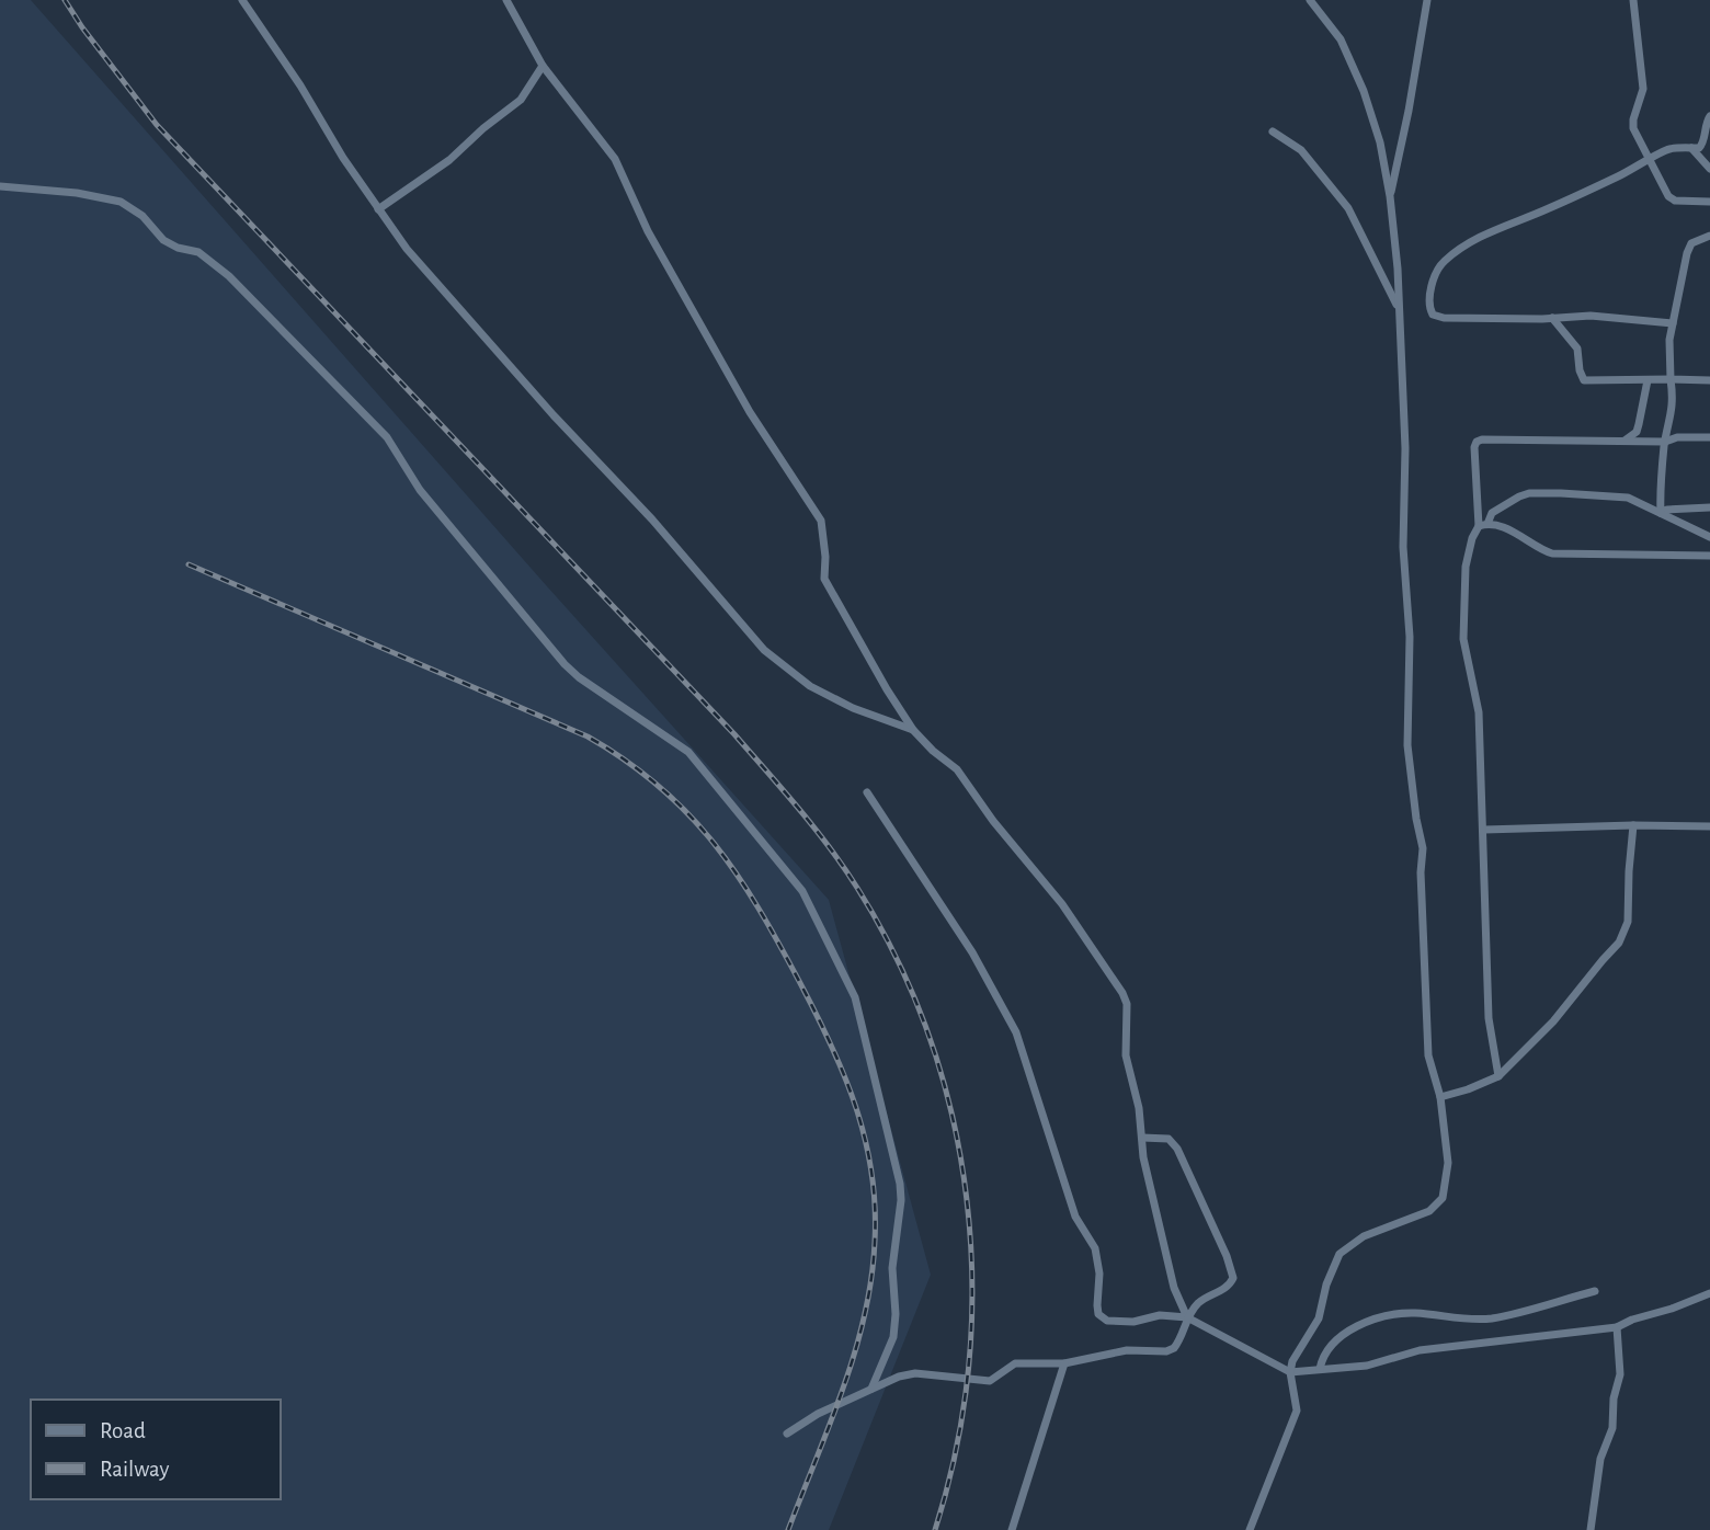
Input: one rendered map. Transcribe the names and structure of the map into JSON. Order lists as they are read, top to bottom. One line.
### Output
{"legend":["Road","Railway"]}
